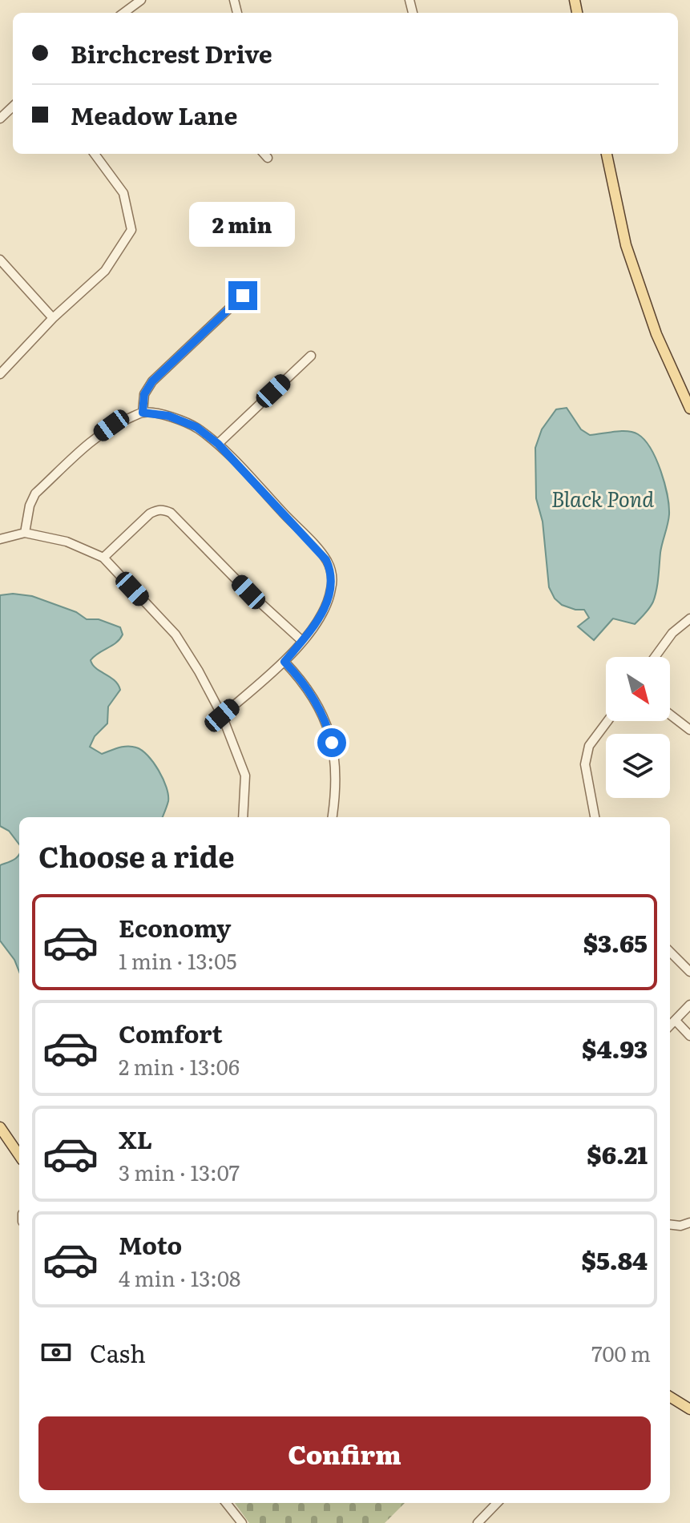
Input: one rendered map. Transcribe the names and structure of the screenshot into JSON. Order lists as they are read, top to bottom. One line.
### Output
{"water":["Black Pond"],"north":"bottom right","page":{"banner":["Birchcrest Drive","Meadow Lane"],"bubble":"2 min","heading":"Choose a ride","list":[{"name":"Economy","note":"1 min · 13:05","value":"$3.65"},{"name":"Comfort","note":"2 min · 13:06","value":"$4.93"},{"name":"XL","note":"3 min · 13:07","value":"$6.21"},{"name":"Moto","note":"4 min · 13:08","value":"$5.84"}],"pay":["Cash","700 m"],"buttons":"Confirm"}}
